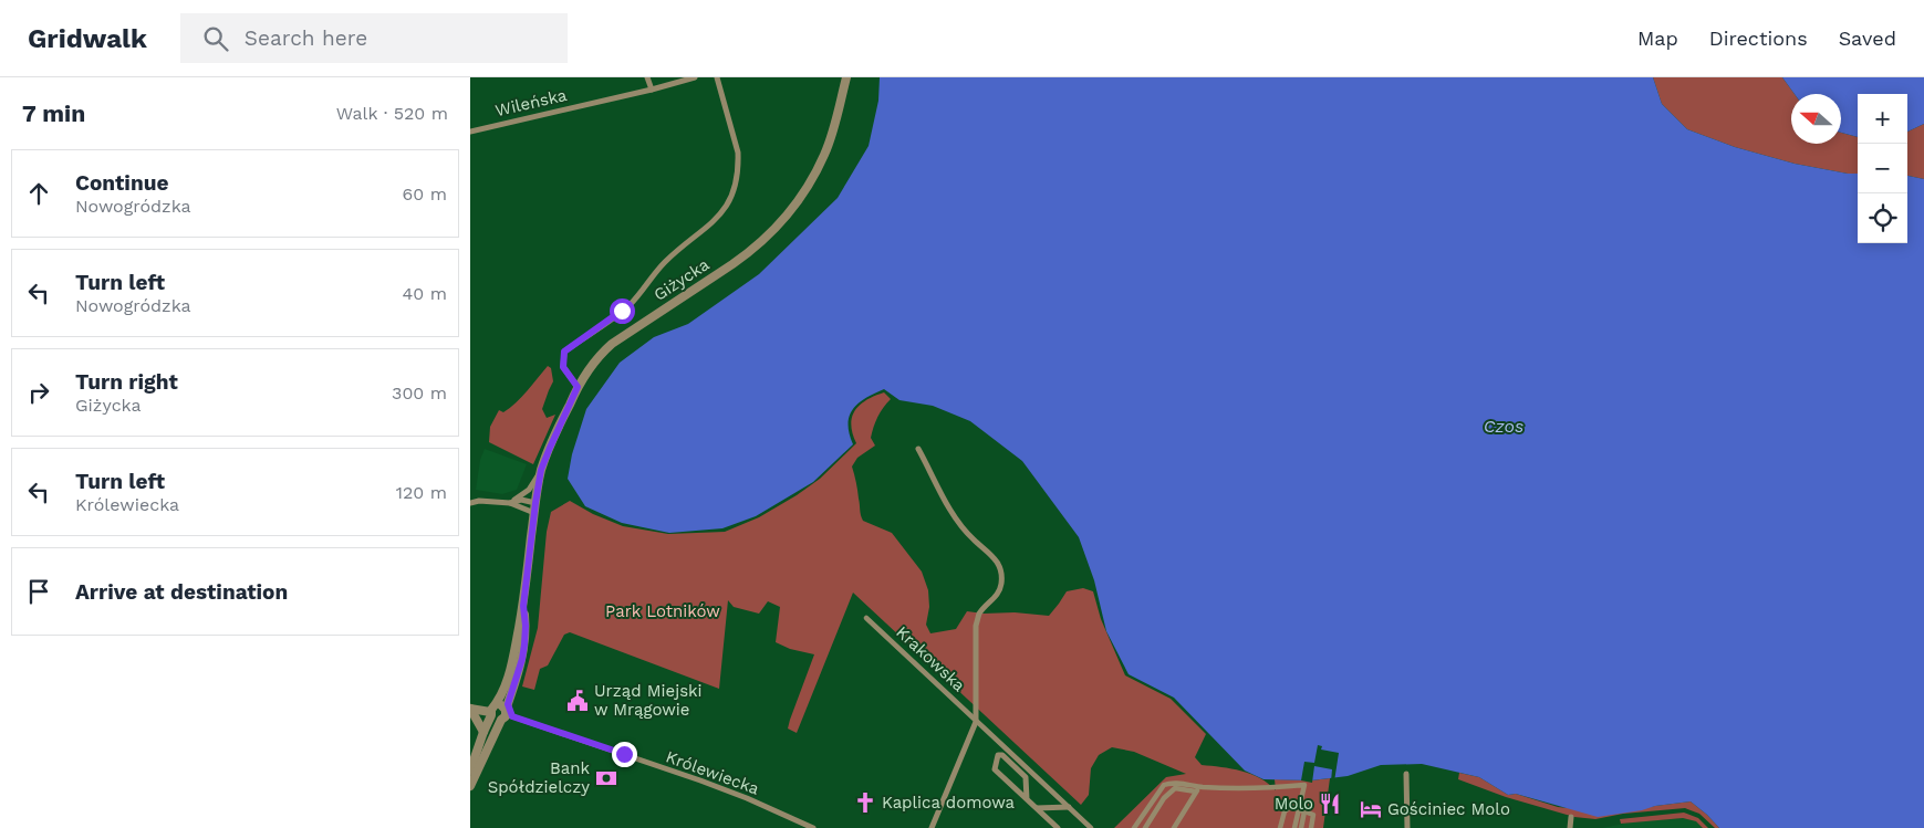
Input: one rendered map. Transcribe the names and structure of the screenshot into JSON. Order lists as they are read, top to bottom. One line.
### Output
{"streets":{"street":["Wileńska","Giżycka","Krakowska","Królewiecka"]},"crossings":[["Giżycka","Królewiecka"]],"water":["Czos"],"parks":["Park Lotników"],"places":{"public building":["Urząd Miejski w Mrągowie"],"bank":["Bank Spółdzielczy"],"church":["Kaplica domowa"],"restaurant":["Molo"],"hotel":["Gościniec Molo"]},"north":"left","page":{"header":"Gridwalk","search":"Search here","nav":["Map","Directions","Saved"],"heading":["7 min","Walk · 520 m"],"map_buttons":["+","−"],"list":[["Continue","Nowogródzka","60 m"],["Turn left","Nowogródzka","40 m"],["Turn right","Giżycka","300 m"],["Turn left","Królewiecka","120 m"],"Arrive at destination"]}}
